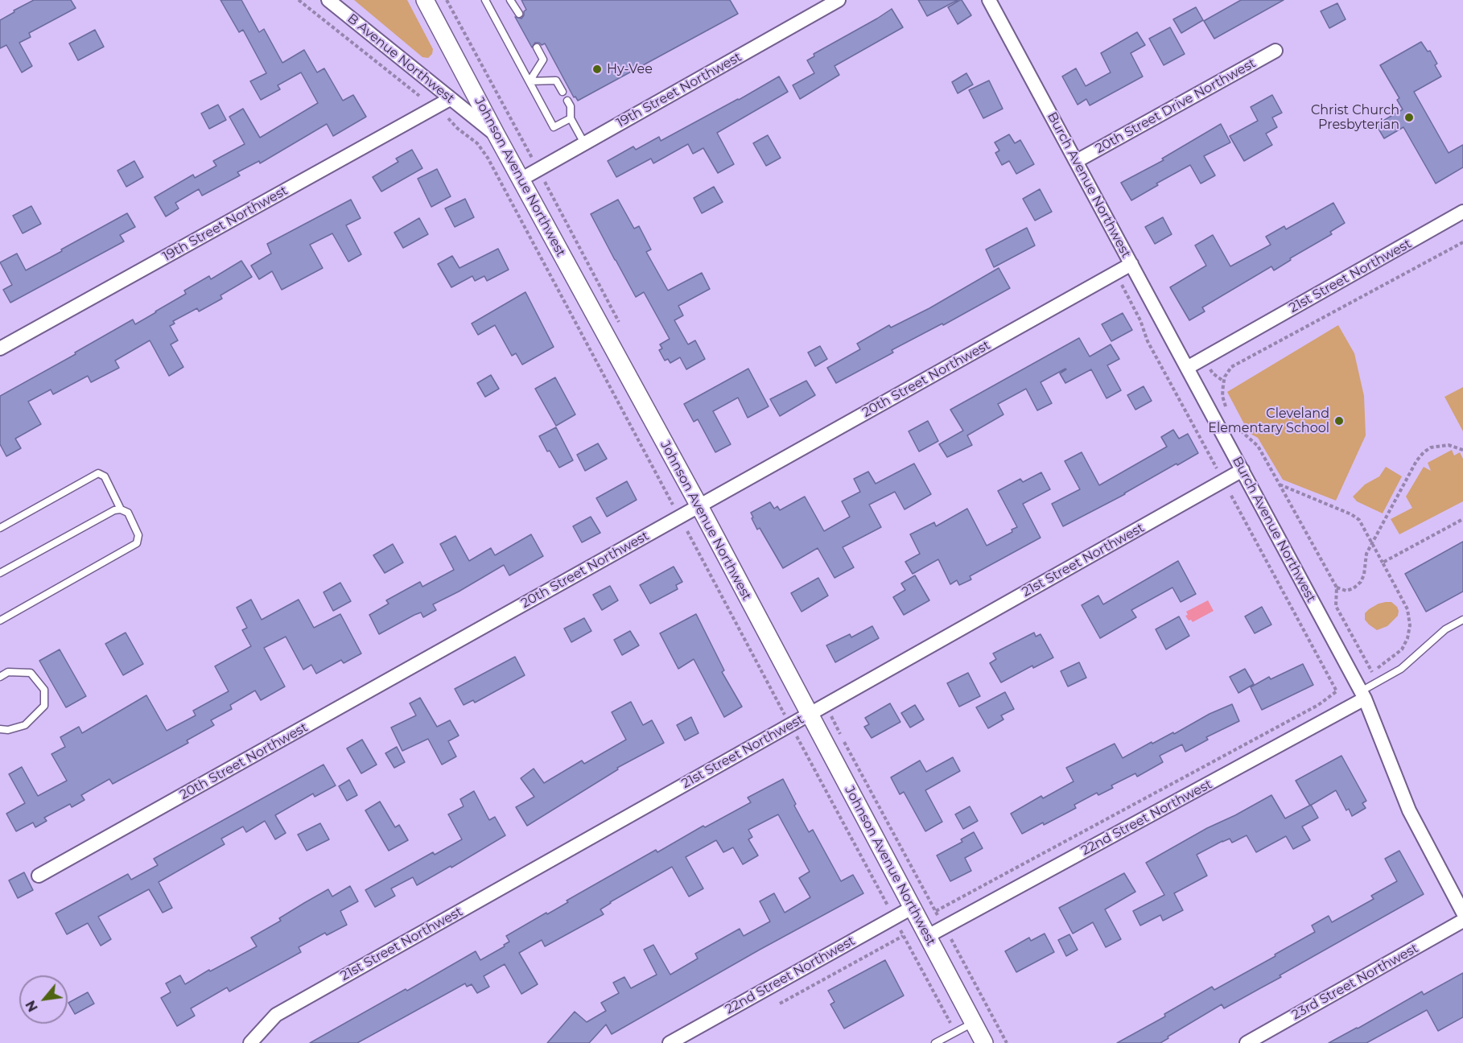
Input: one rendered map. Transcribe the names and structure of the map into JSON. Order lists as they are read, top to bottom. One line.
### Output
{"streets":{"street":["B Avenue Northwest","19th Street Northwest","20th Street Drive Northwest","Johnson Avenue Northwest","Burch Avenue Northwest","21st Street Northwest","20th Street Northwest","22nd Street Northwest","23rd Street Northwest"]},"crossings":[["B Avenue Northwest","19th Street Northwest"],["B Avenue Northwest","Johnson Avenue Northwest"],["19th Street Northwest","Johnson Avenue Northwest"],["20th Street Drive Northwest","Burch Avenue Northwest"],["Johnson Avenue Northwest","21st Street Northwest"],["Johnson Avenue Northwest","20th Street Northwest"],["Johnson Avenue Northwest","22nd Street Northwest"],["Burch Avenue Northwest","21st Street Northwest"],["Burch Avenue Northwest","20th Street Northwest"],["Burch Avenue Northwest","22nd Street Northwest"]],"places":["Hy-Vee","Christ Church Presbyterian","Cleveland Elementary School"],"north":"bottom left"}
